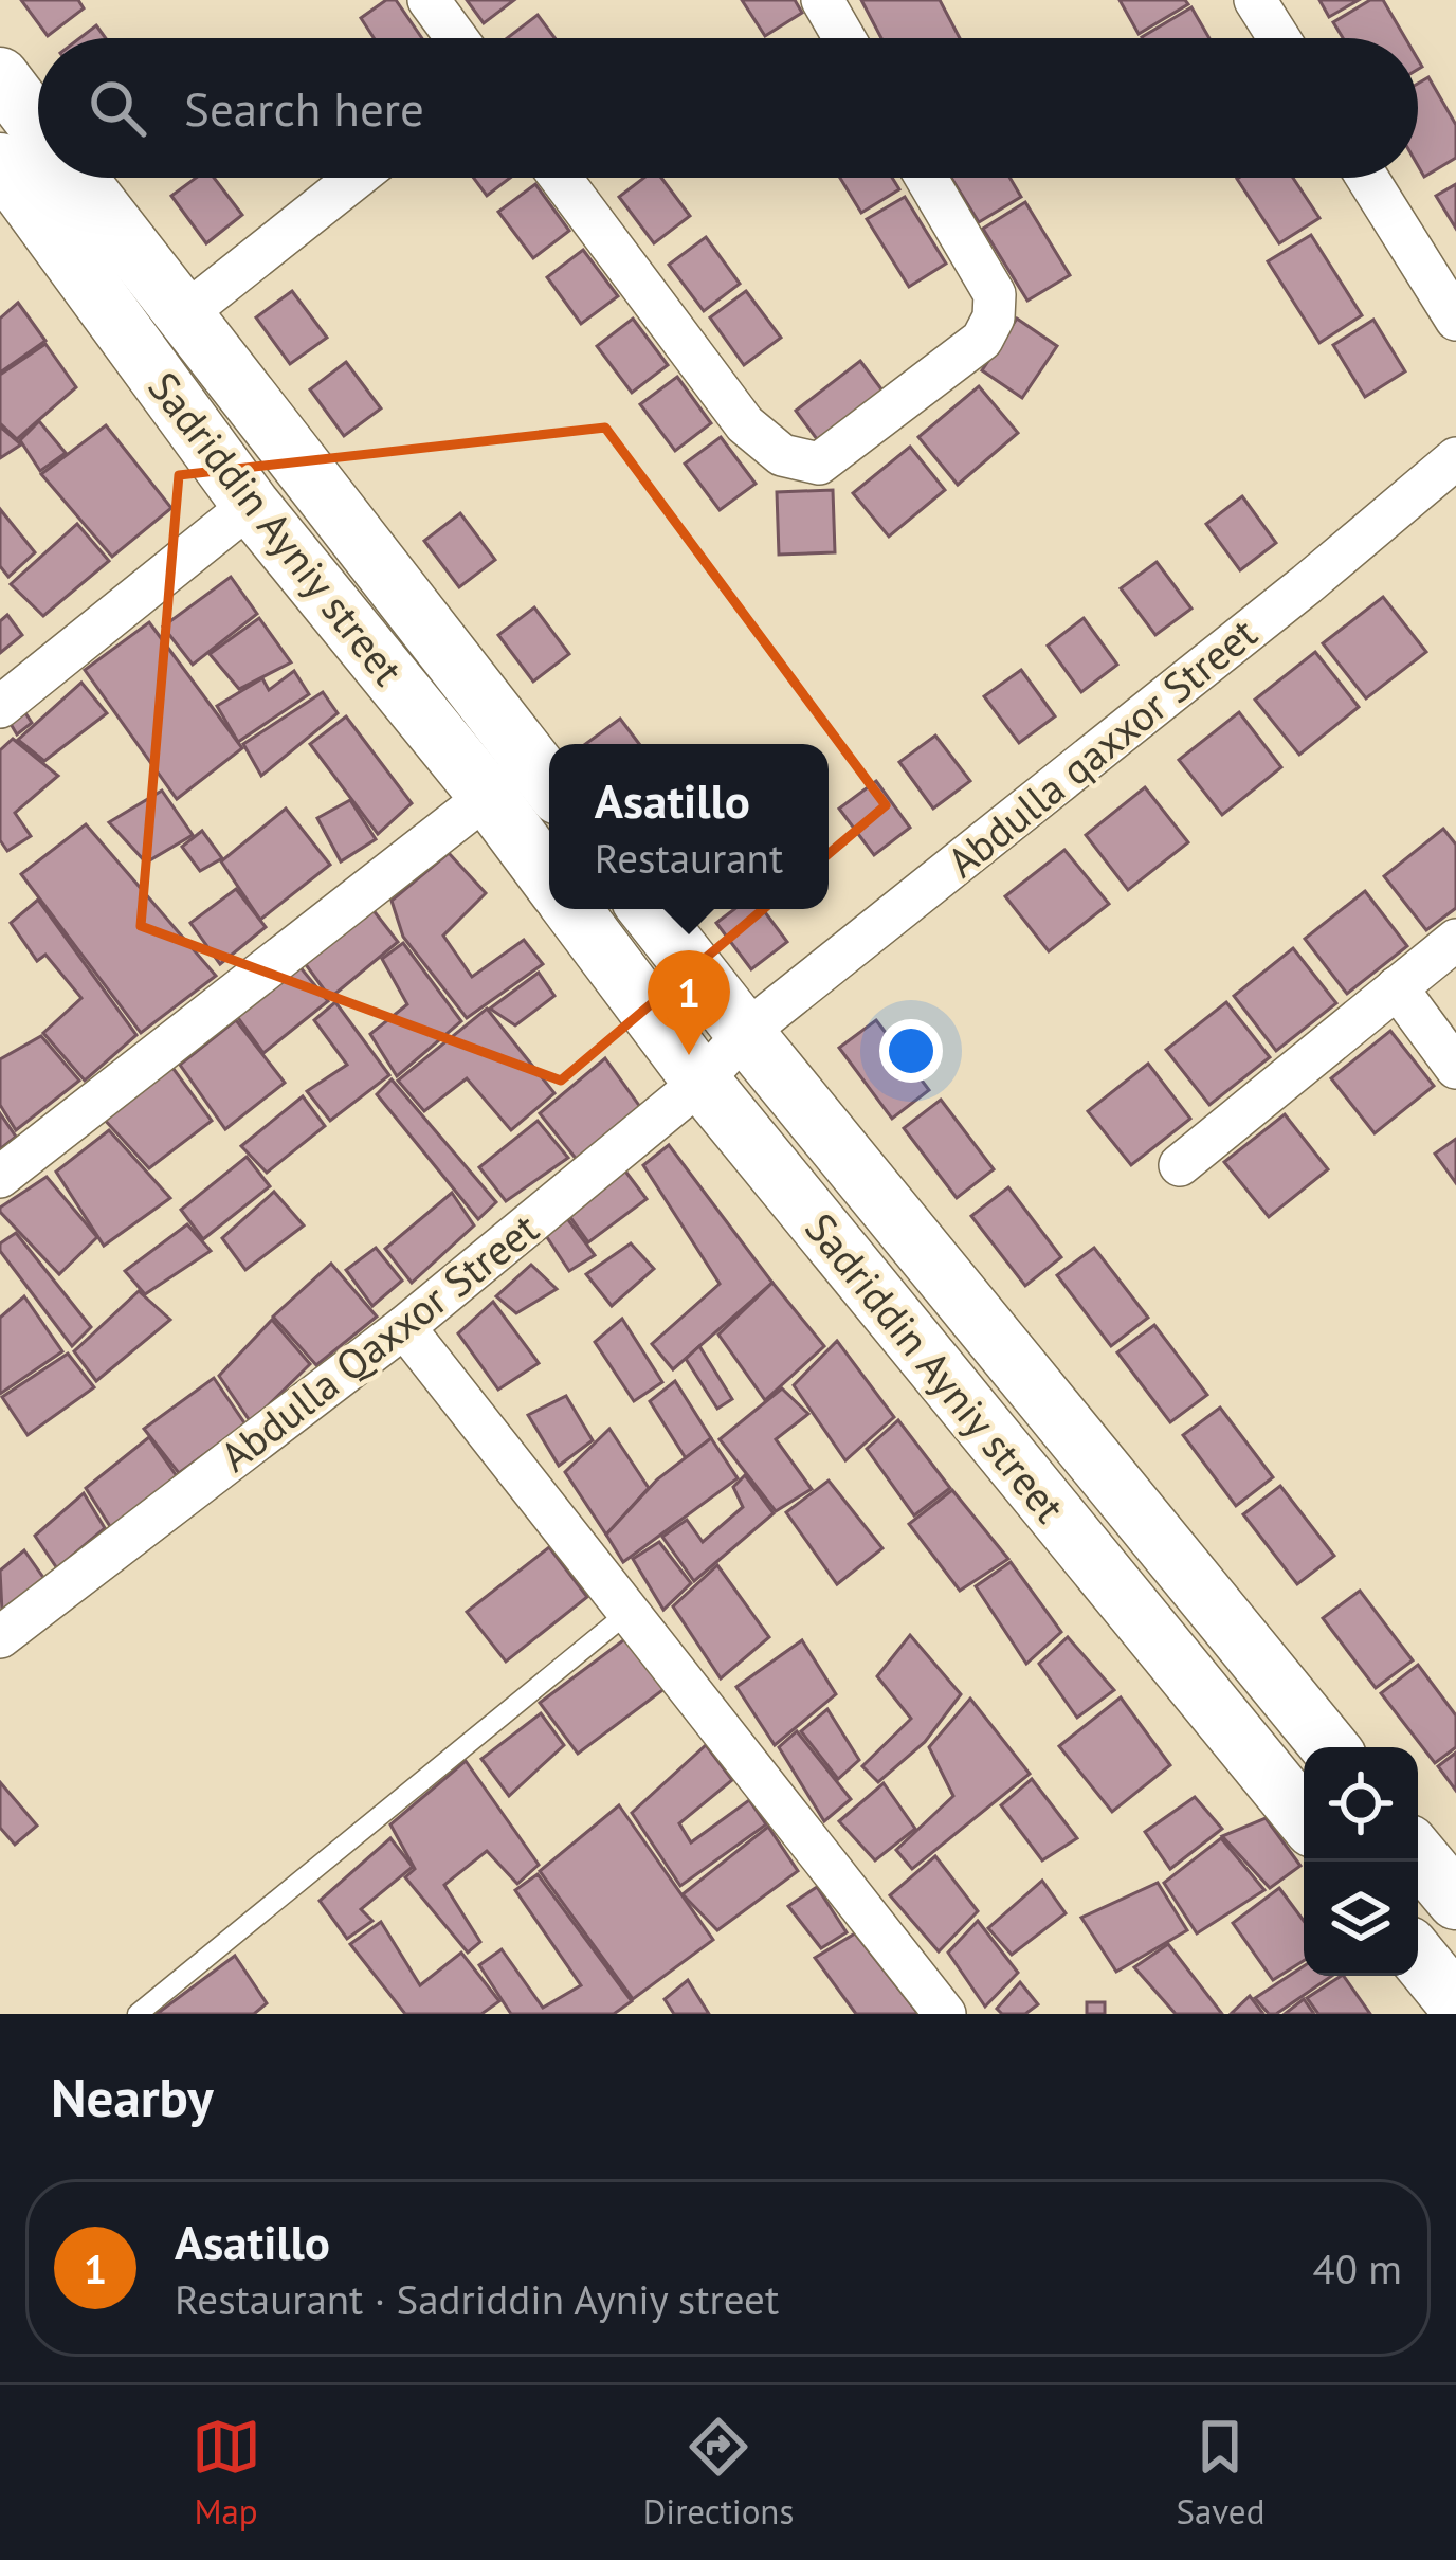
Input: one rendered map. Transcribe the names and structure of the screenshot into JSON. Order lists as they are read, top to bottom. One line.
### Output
{"streets":{"main road":["Sadriddin Ayniy street"],"street":["Abdulla qaxxor Street","Abdulla Qaxxor Street"]},"crossings":[["Sadriddin Ayniy street","Abdulla qaxxor Street"],["Sadriddin Ayniy street","Abdulla Qaxxor Street"],["Abdulla qaxxor Street","Abdulla Qaxxor Street"]],"page":{"search":"Search here","popup":["Asatillo","Restaurant"],"pins":"1","heading":"Nearby","list":[{"mark":"1","name":"Asatillo","note":"Restaurant · Sadriddin Ayniy street","value":"40 m"}],"nav":["Map","Directions","Saved"]}}
